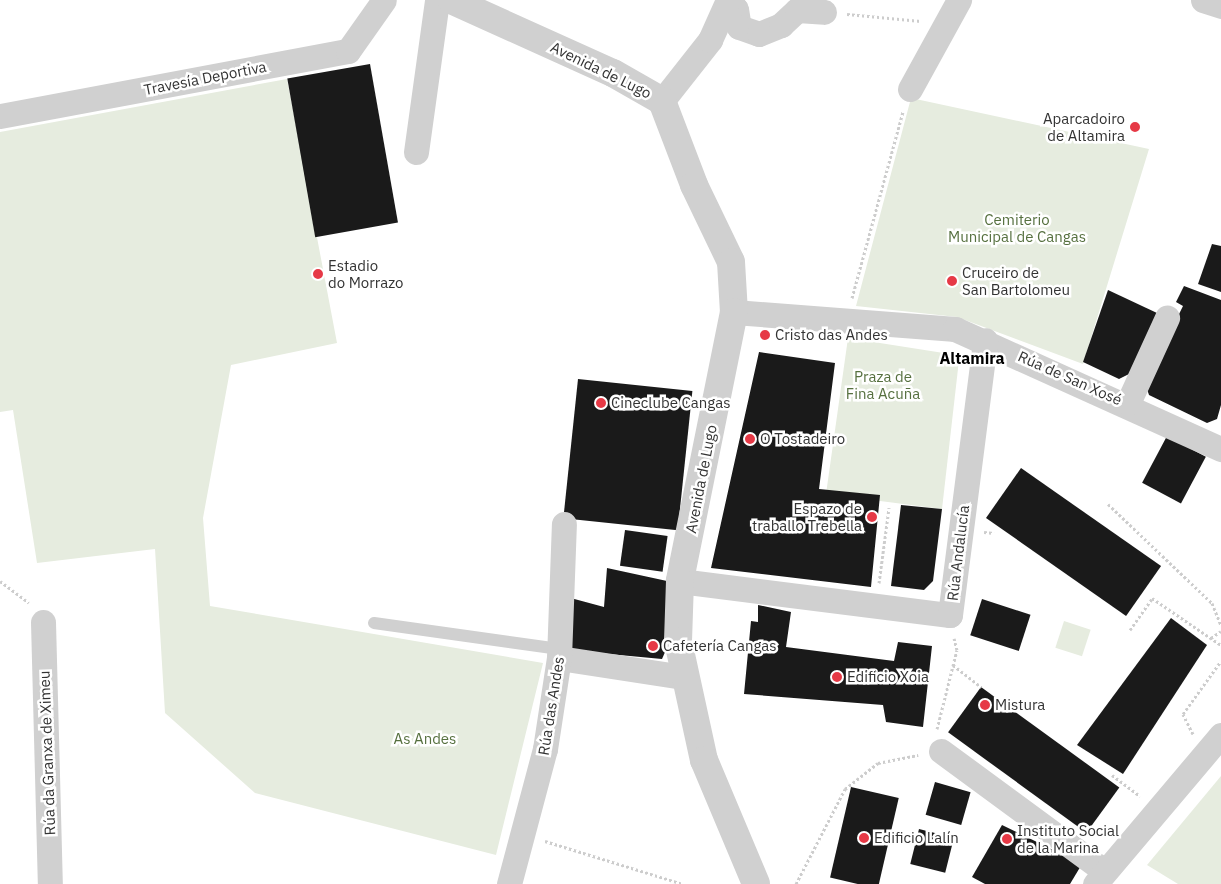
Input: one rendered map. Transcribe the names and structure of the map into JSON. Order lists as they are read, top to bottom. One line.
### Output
{"streets":{"street":["Avenida de Lugo","Travesía Deportiva","Rúa de San Xosé","Rúa Andalucía","Rúa das Andes","Rúa da Granxa de Ximeu"]},"crossings":[["Avenida de Lugo","Rúa de San Xosé"],["Avenida de Lugo","Rúa Andalucía"],["Rúa de San Xosé","Rúa Andalucía"]],"districts":["Altamira"],"parks":["Cemiterio Municipal de Cangas","Praza de Fina Acuña","As Andes"],"places":["Aparcadoiro de Altamira","Estadio do Morrazo","Cruceiro de San Bartolomeu","Cristo das Andes","Cineclube Cangas","O Tostadeiro","Espazo de traballo Trebella","Cafetería Cangas","Edificio Xoia","Mistura","Edificio Lalín","Instituto Social de la Marina"]}
